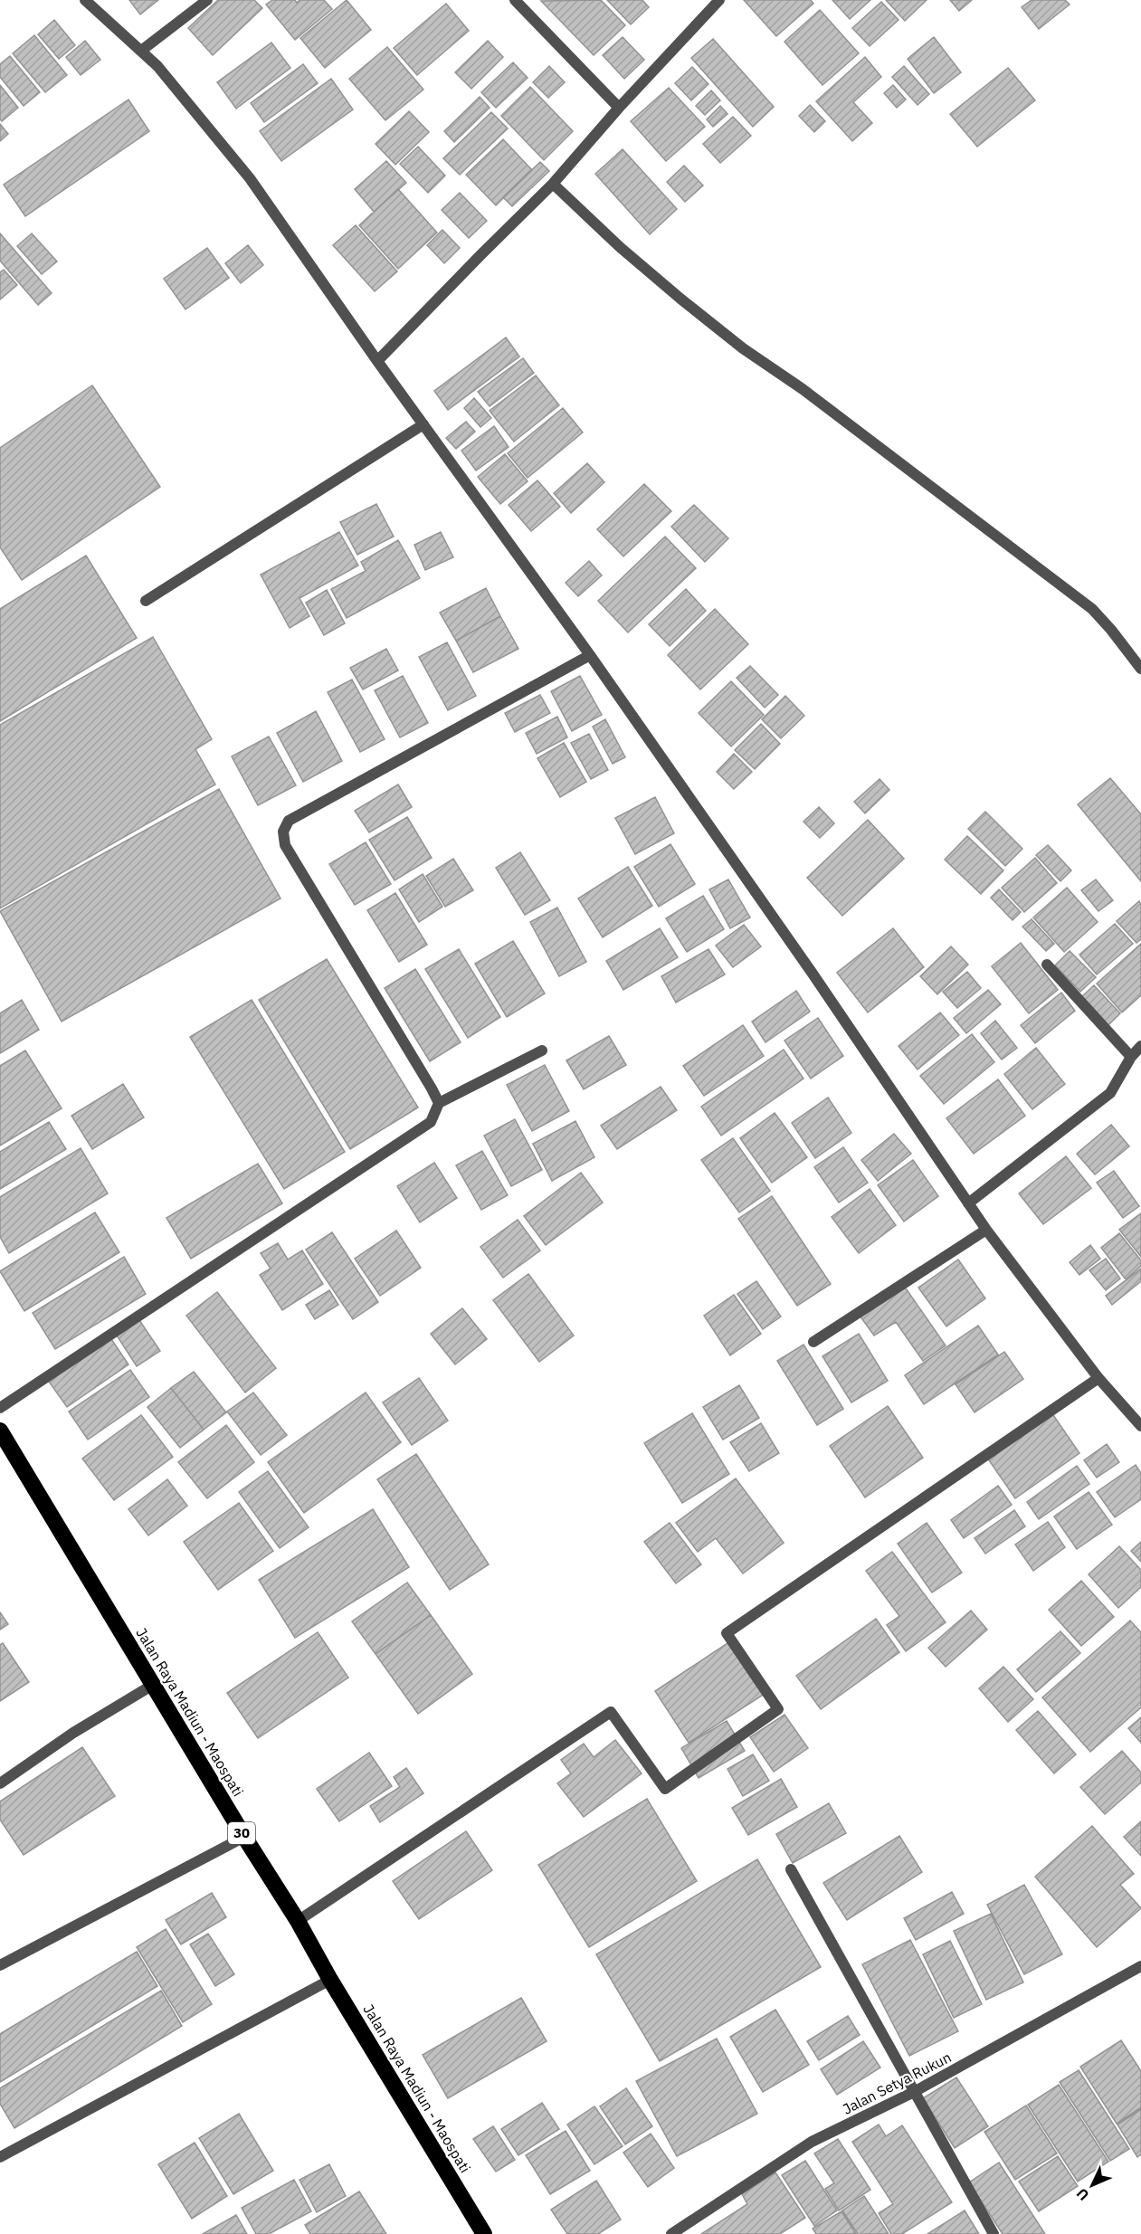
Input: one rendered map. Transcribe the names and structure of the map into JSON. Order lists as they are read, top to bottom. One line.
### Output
{"streets":{"highway":["Jalan Raya Madiun - Maospati","30"],"street":["Jalan Setya Rukun"]},"north":"bottom left"}
